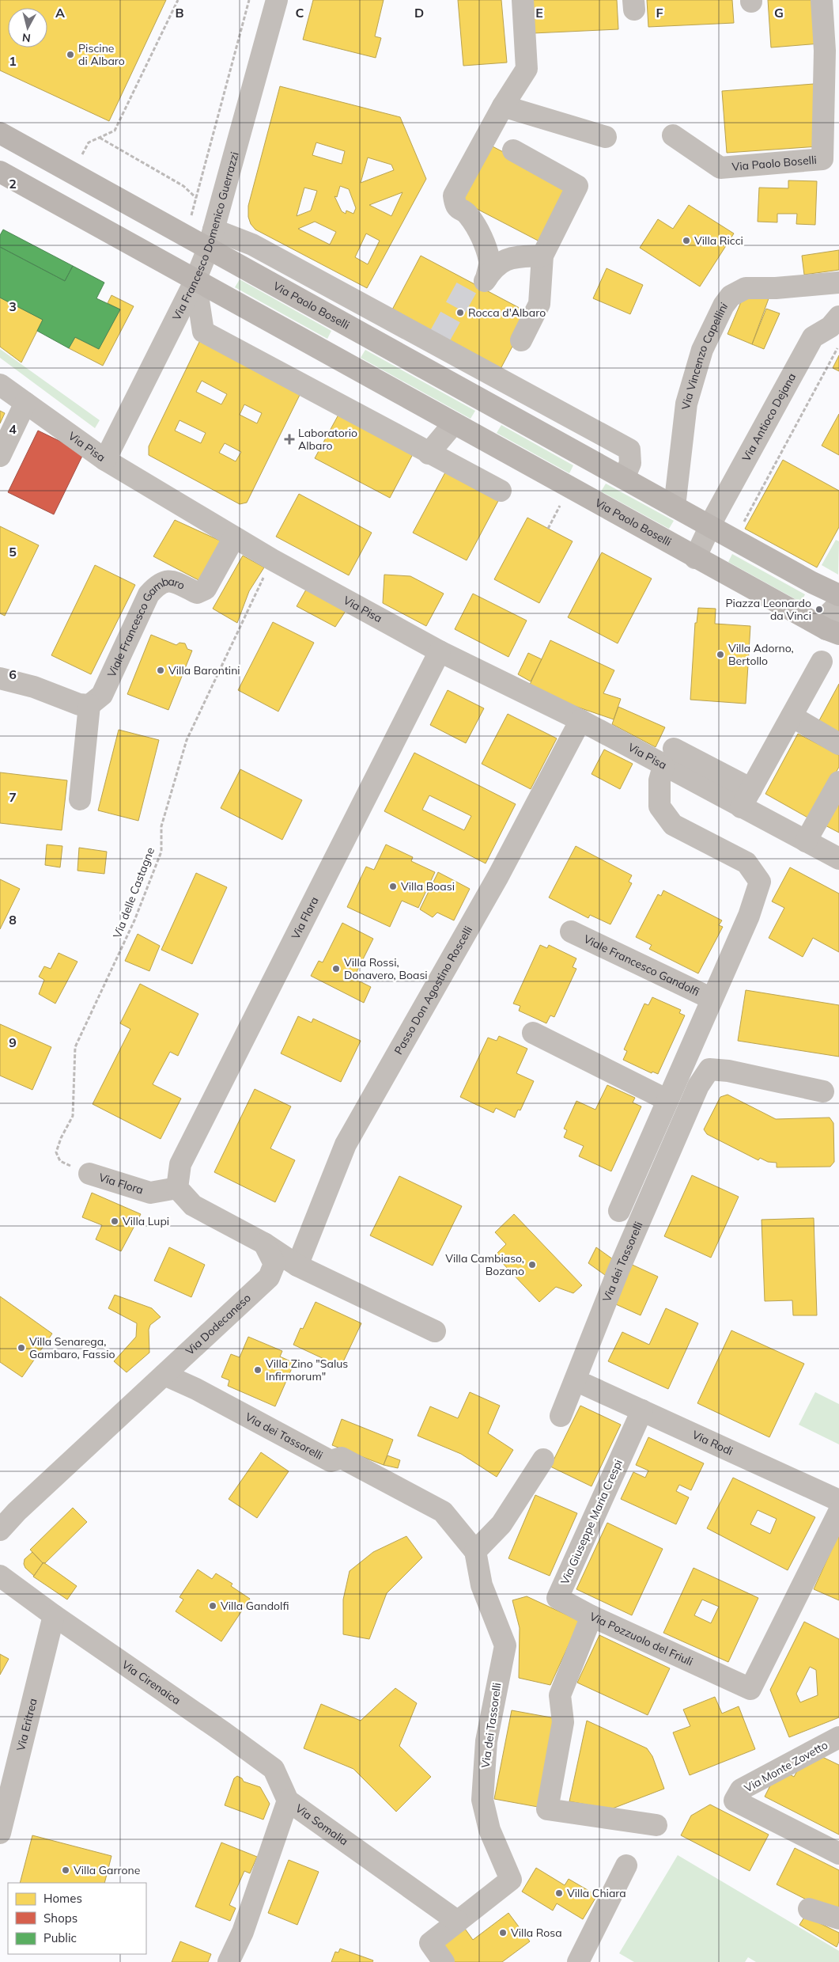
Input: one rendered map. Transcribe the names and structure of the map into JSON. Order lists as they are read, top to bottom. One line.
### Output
{"streets":{"main road":["Via Paolo Boselli"],"street":["Via Francesco Domenico Guerrazzi","Via Vincenzo Capellini","Via Antioco Dejana","Via Pisa","Viale Francesco Gambaro","Via Flora","Viale Francesco Gandolfi","Passo Don Agostino Roscelli","Via dei Tassorelli","Via Dodecaneso","Via Rodi","Via Giuseppe Maria Crespi","Via Pozzuolo del Friuli","Via Cirenaica","Via Eritrea","Via Monte Zovetto","Via Somalia"],"path":["Via delle Castagne"]},"crossings":[["Via Paolo Boselli","Via Francesco Domenico Guerrazzi"],["Via Paolo Boselli","Via Vincenzo Capellini"],["Via Paolo Boselli","Via Antioco Dejana"],["Via Francesco Domenico Guerrazzi","Via Pisa"],["Via Pisa","Viale Francesco Gambaro"],["Via Pisa","Via delle Castagne"],["Via Pisa","Via Flora"],["Via Pisa","Viale Francesco Gandolfi"],["Via Pisa","Passo Don Agostino Roscelli"],["Via delle Castagne","Via Flora"],["Via dei Tassorelli","Via Dodecaneso"],["Via dei Tassorelli","Via Somalia"],["Via Rodi","Via Giuseppe Maria Crespi"],["Via Giuseppe Maria Crespi","Via Pozzuolo del Friuli"],["Via Cirenaica","Via Eritrea"],["Via Cirenaica","Via Somalia"]],"places":{"other":["Piscine di Albaro","Villa Ricci","Rocca d'Albaro","Piazza Leonardo da Vinci","Villa Adorno, Bertollo","Villa Barontini","Villa Boasi","Villa Rossi, Donavero, Boasi","Villa Lupi","Villa Cambiaso, Bozano","Villa Senarega, Gambaro, Fassio","Villa Zino \"Salus Infirmorum\"","Villa Gandolfi","Villa Garrone","Villa Chiara","Villa Rosa"],"health":["Laboratorio Albaro"]},"legend":["Homes","Shops","Public"],"north":"bottom","grid":{"columns":["A","B","C","D","E","F","G"],"rows":["1","2","3","4","5","6","7","8","9"]}}
